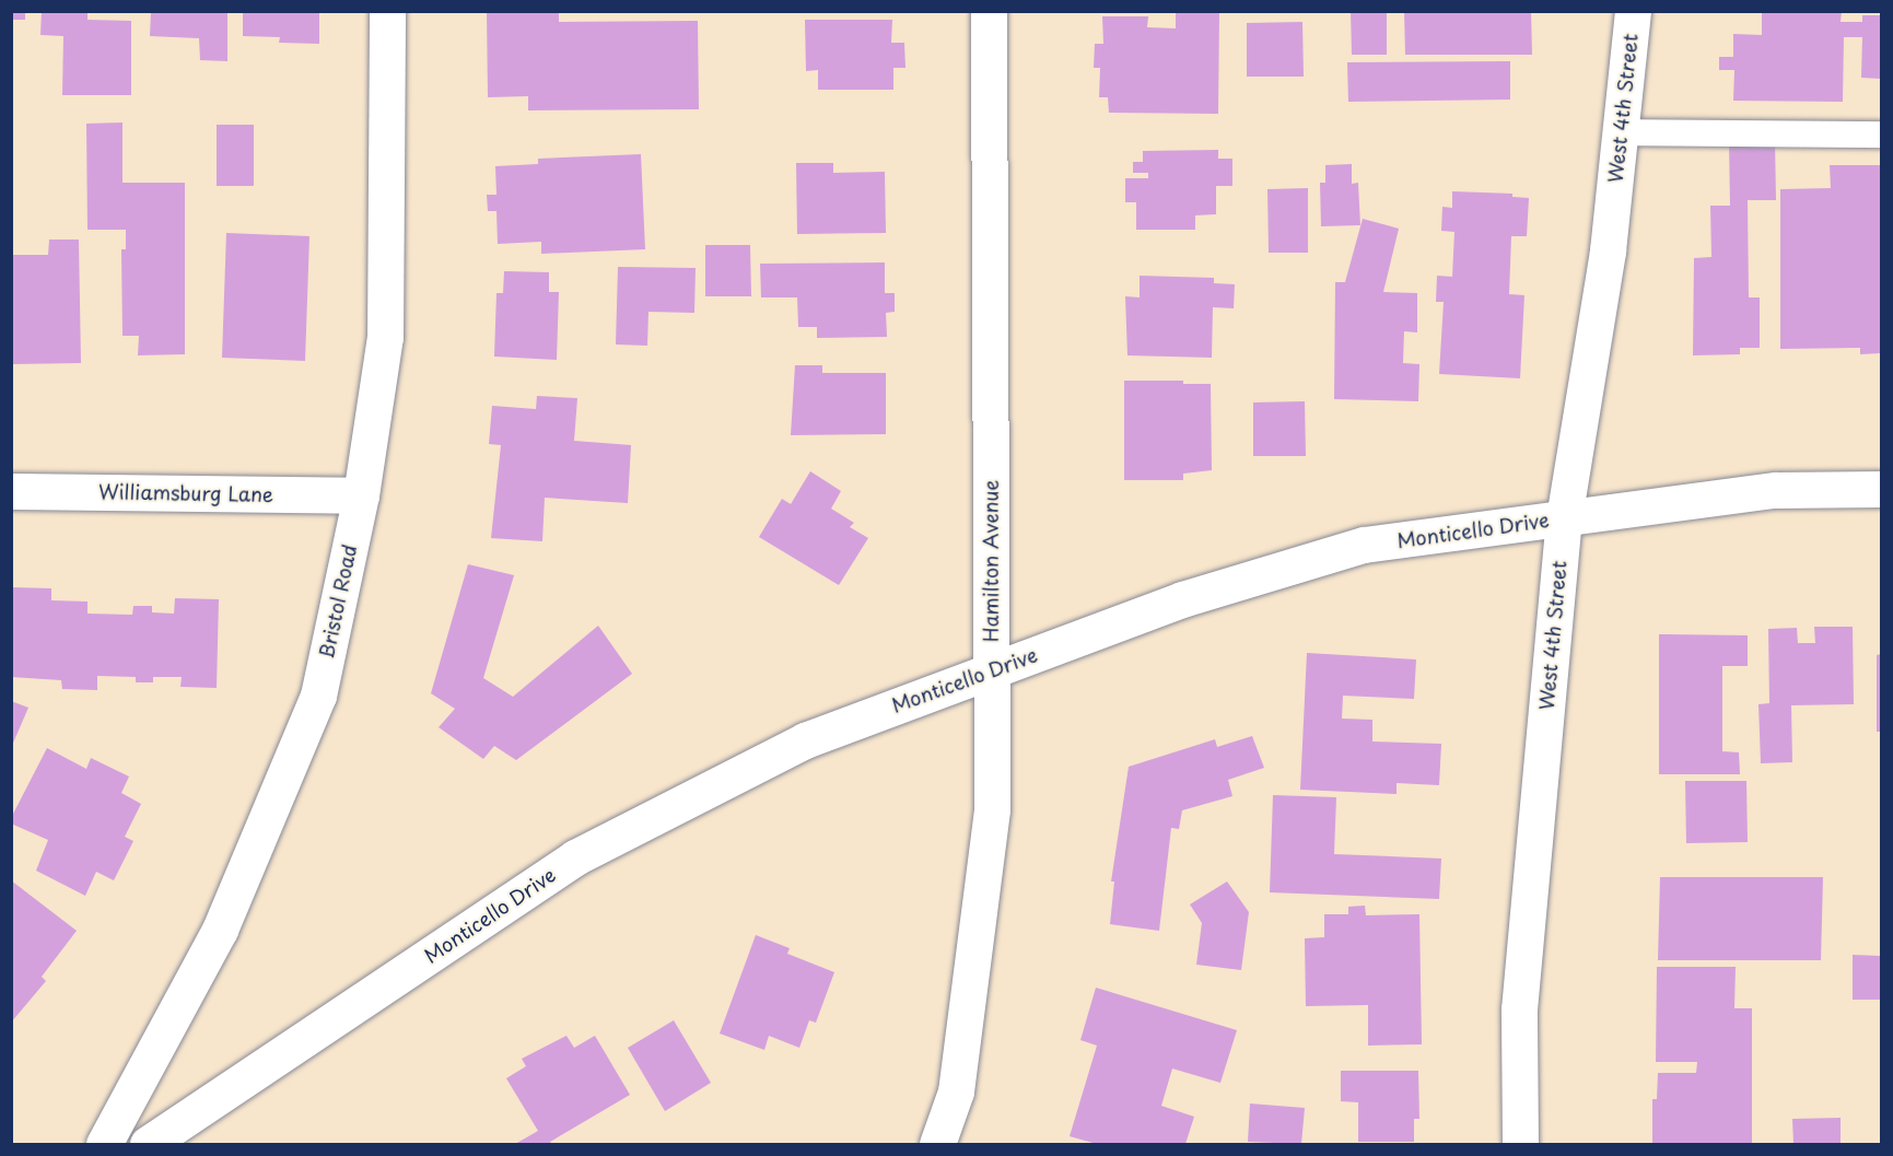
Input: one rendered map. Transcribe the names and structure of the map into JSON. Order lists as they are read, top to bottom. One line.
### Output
{"streets":{"street":["West 4th Street","Williamsburg Lane","Monticello Drive","Hamilton Avenue","Bristol Road"]},"crossings":[["West 4th Street","Monticello Drive"],["Williamsburg Lane","Bristol Road"],["Monticello Drive","Hamilton Avenue"]]}
